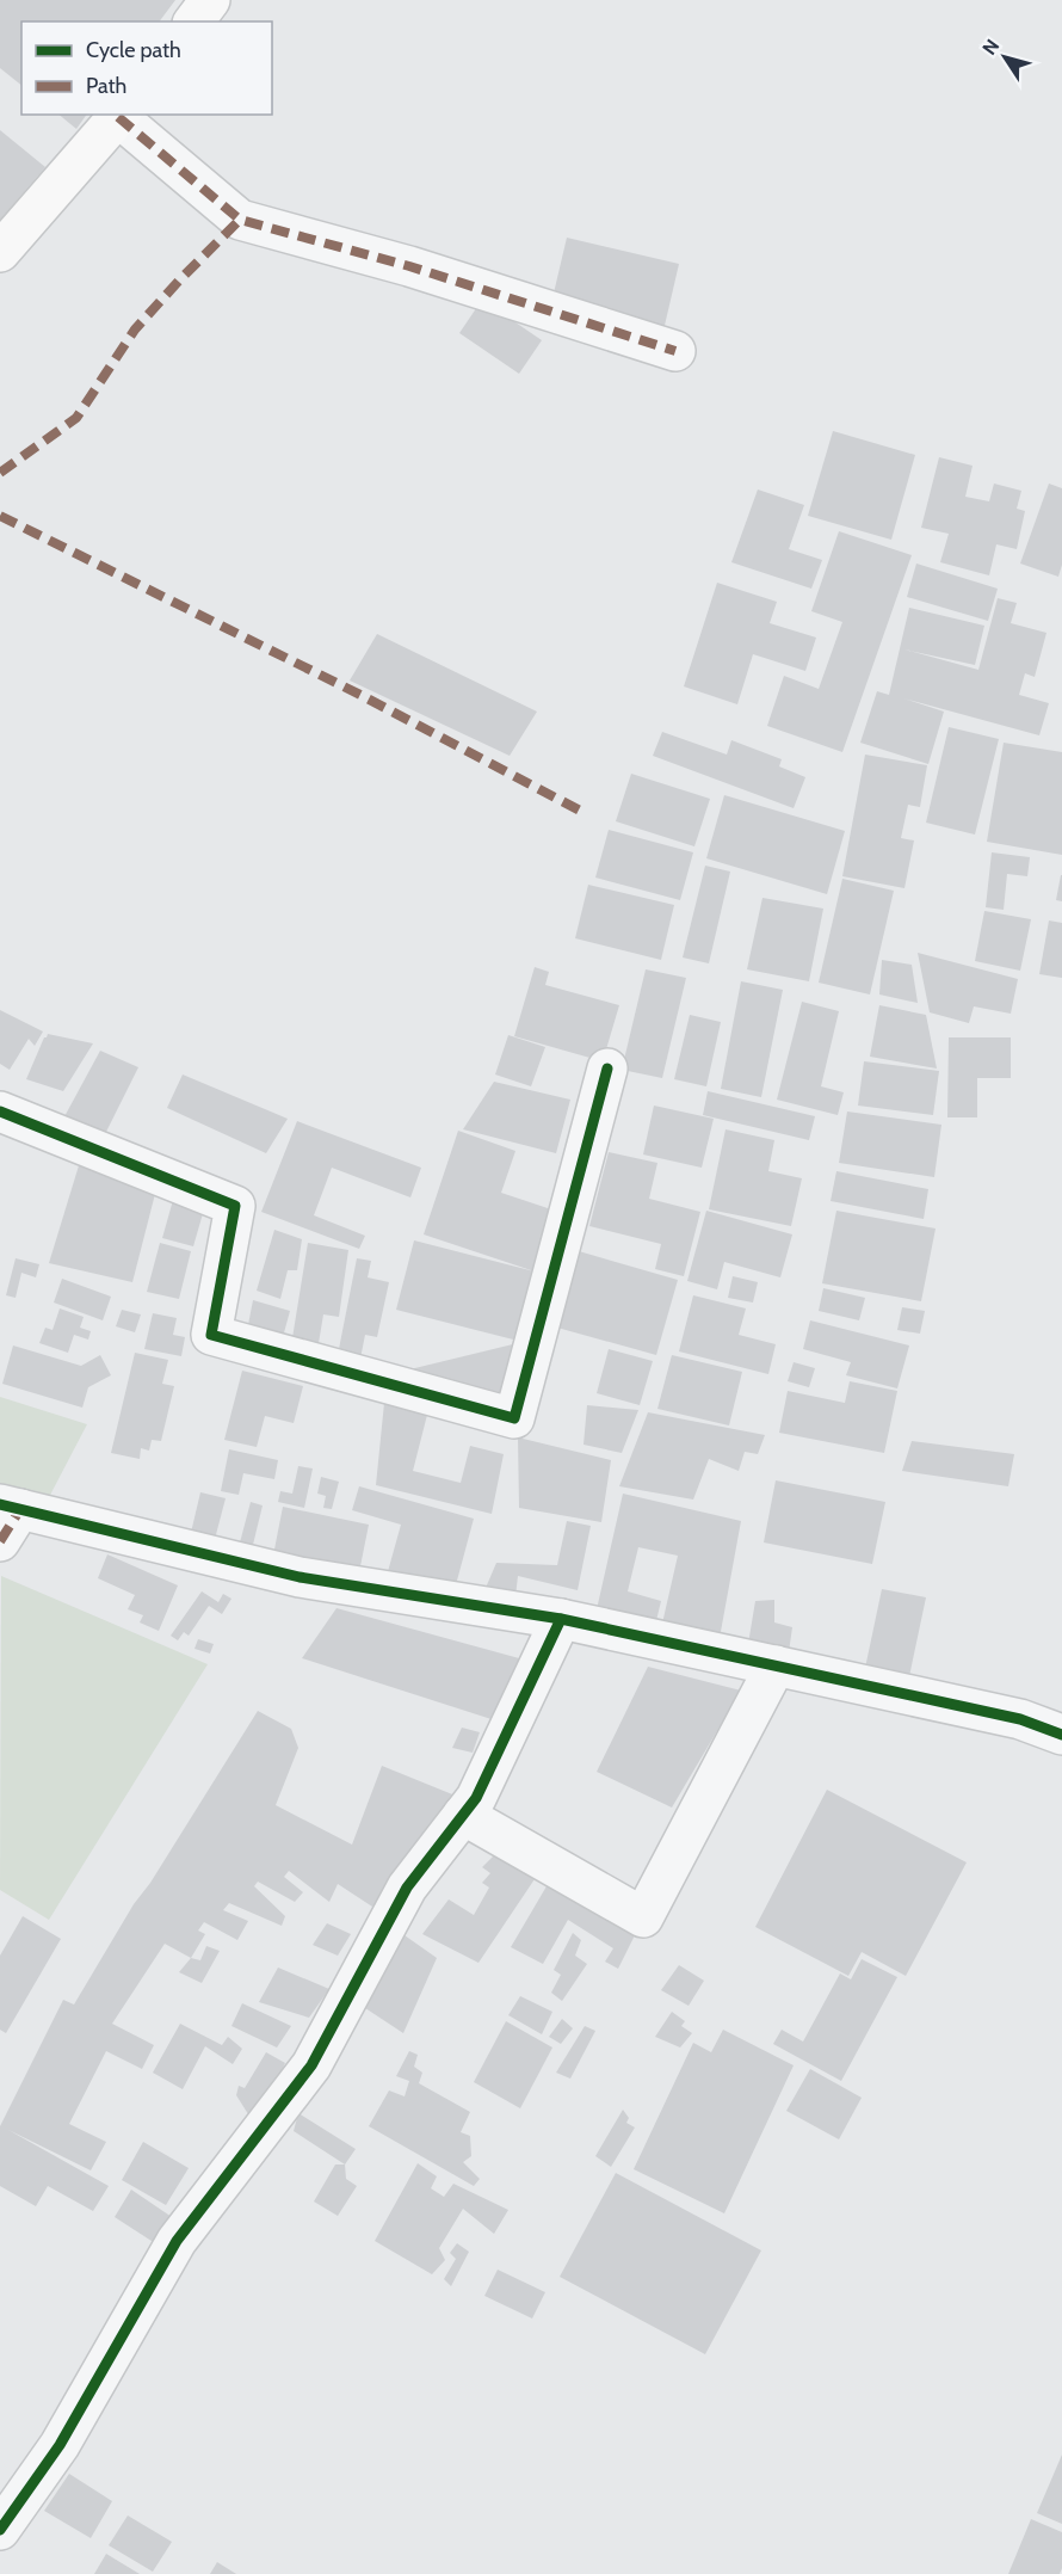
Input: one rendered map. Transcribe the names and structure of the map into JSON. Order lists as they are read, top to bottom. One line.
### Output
{"legend":["Cycle path","Path"],"north":"top left"}
